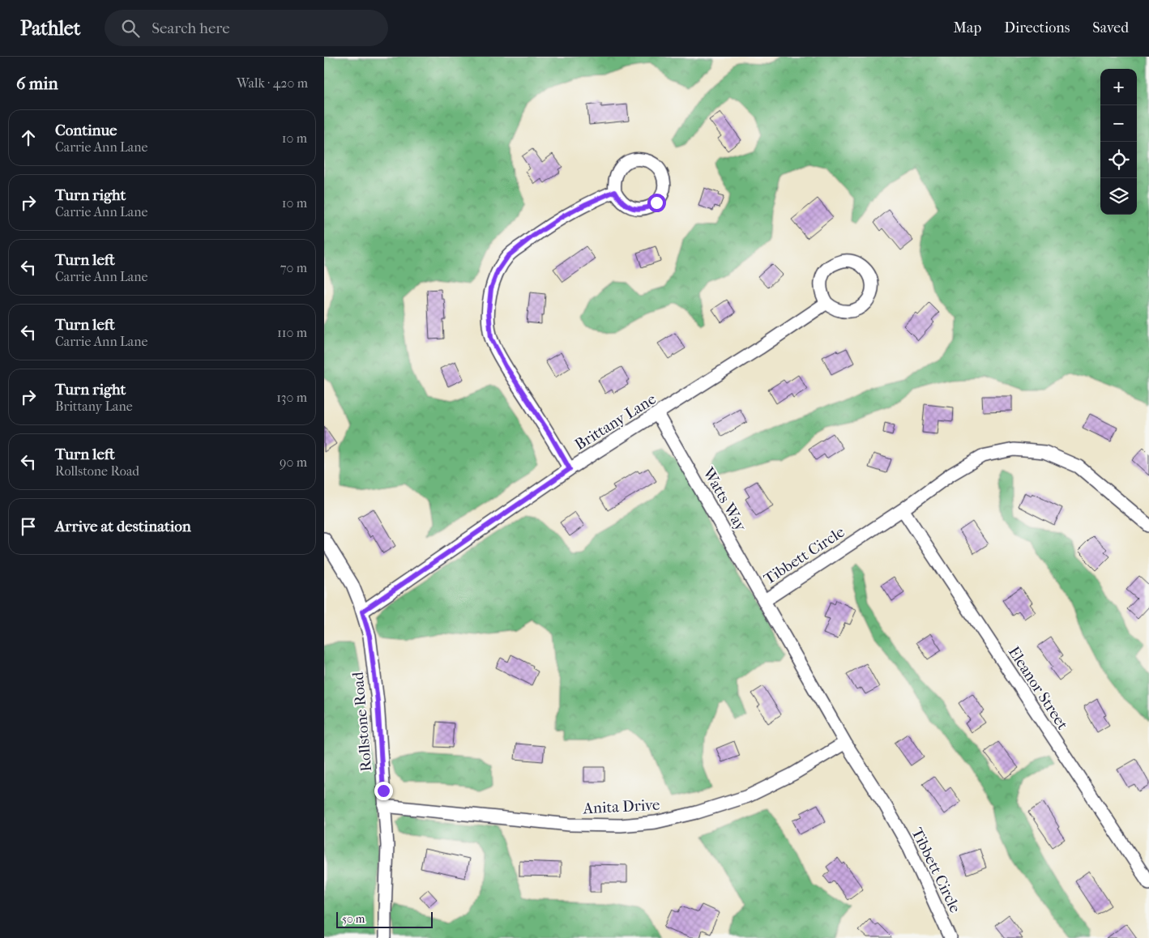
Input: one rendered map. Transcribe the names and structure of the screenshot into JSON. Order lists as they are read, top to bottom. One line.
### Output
{"streets":{"street":["Brittany Lane","Watts Way","Tibbett Circle","Eleanor Street","Rollstone Road","Anita Drive"]},"crossings":[["Brittany Lane","Watts Way"],["Brittany Lane","Rollstone Road"],["Watts Way","Tibbett Circle"],["Tibbett Circle","Eleanor Street"],["Tibbett Circle","Anita Drive"],["Rollstone Road","Anita Drive"]],"scale_bar":"50 m","page":{"header":"Pathlet","search":"Search here","nav":["Map","Directions","Saved"],"heading":["6 min","Walk · 420 m"],"map_buttons":["+","−"],"list":[["Continue","Carrie Ann Lane","10 m"],["Turn right","Carrie Ann Lane","10 m"],["Turn left","Carrie Ann Lane","70 m"],["Turn left","Carrie Ann Lane","110 m"],["Turn right","Brittany Lane","130 m"],["Turn left","Rollstone Road","90 m"],"Arrive at destination"],"scale":"50 m"}}
